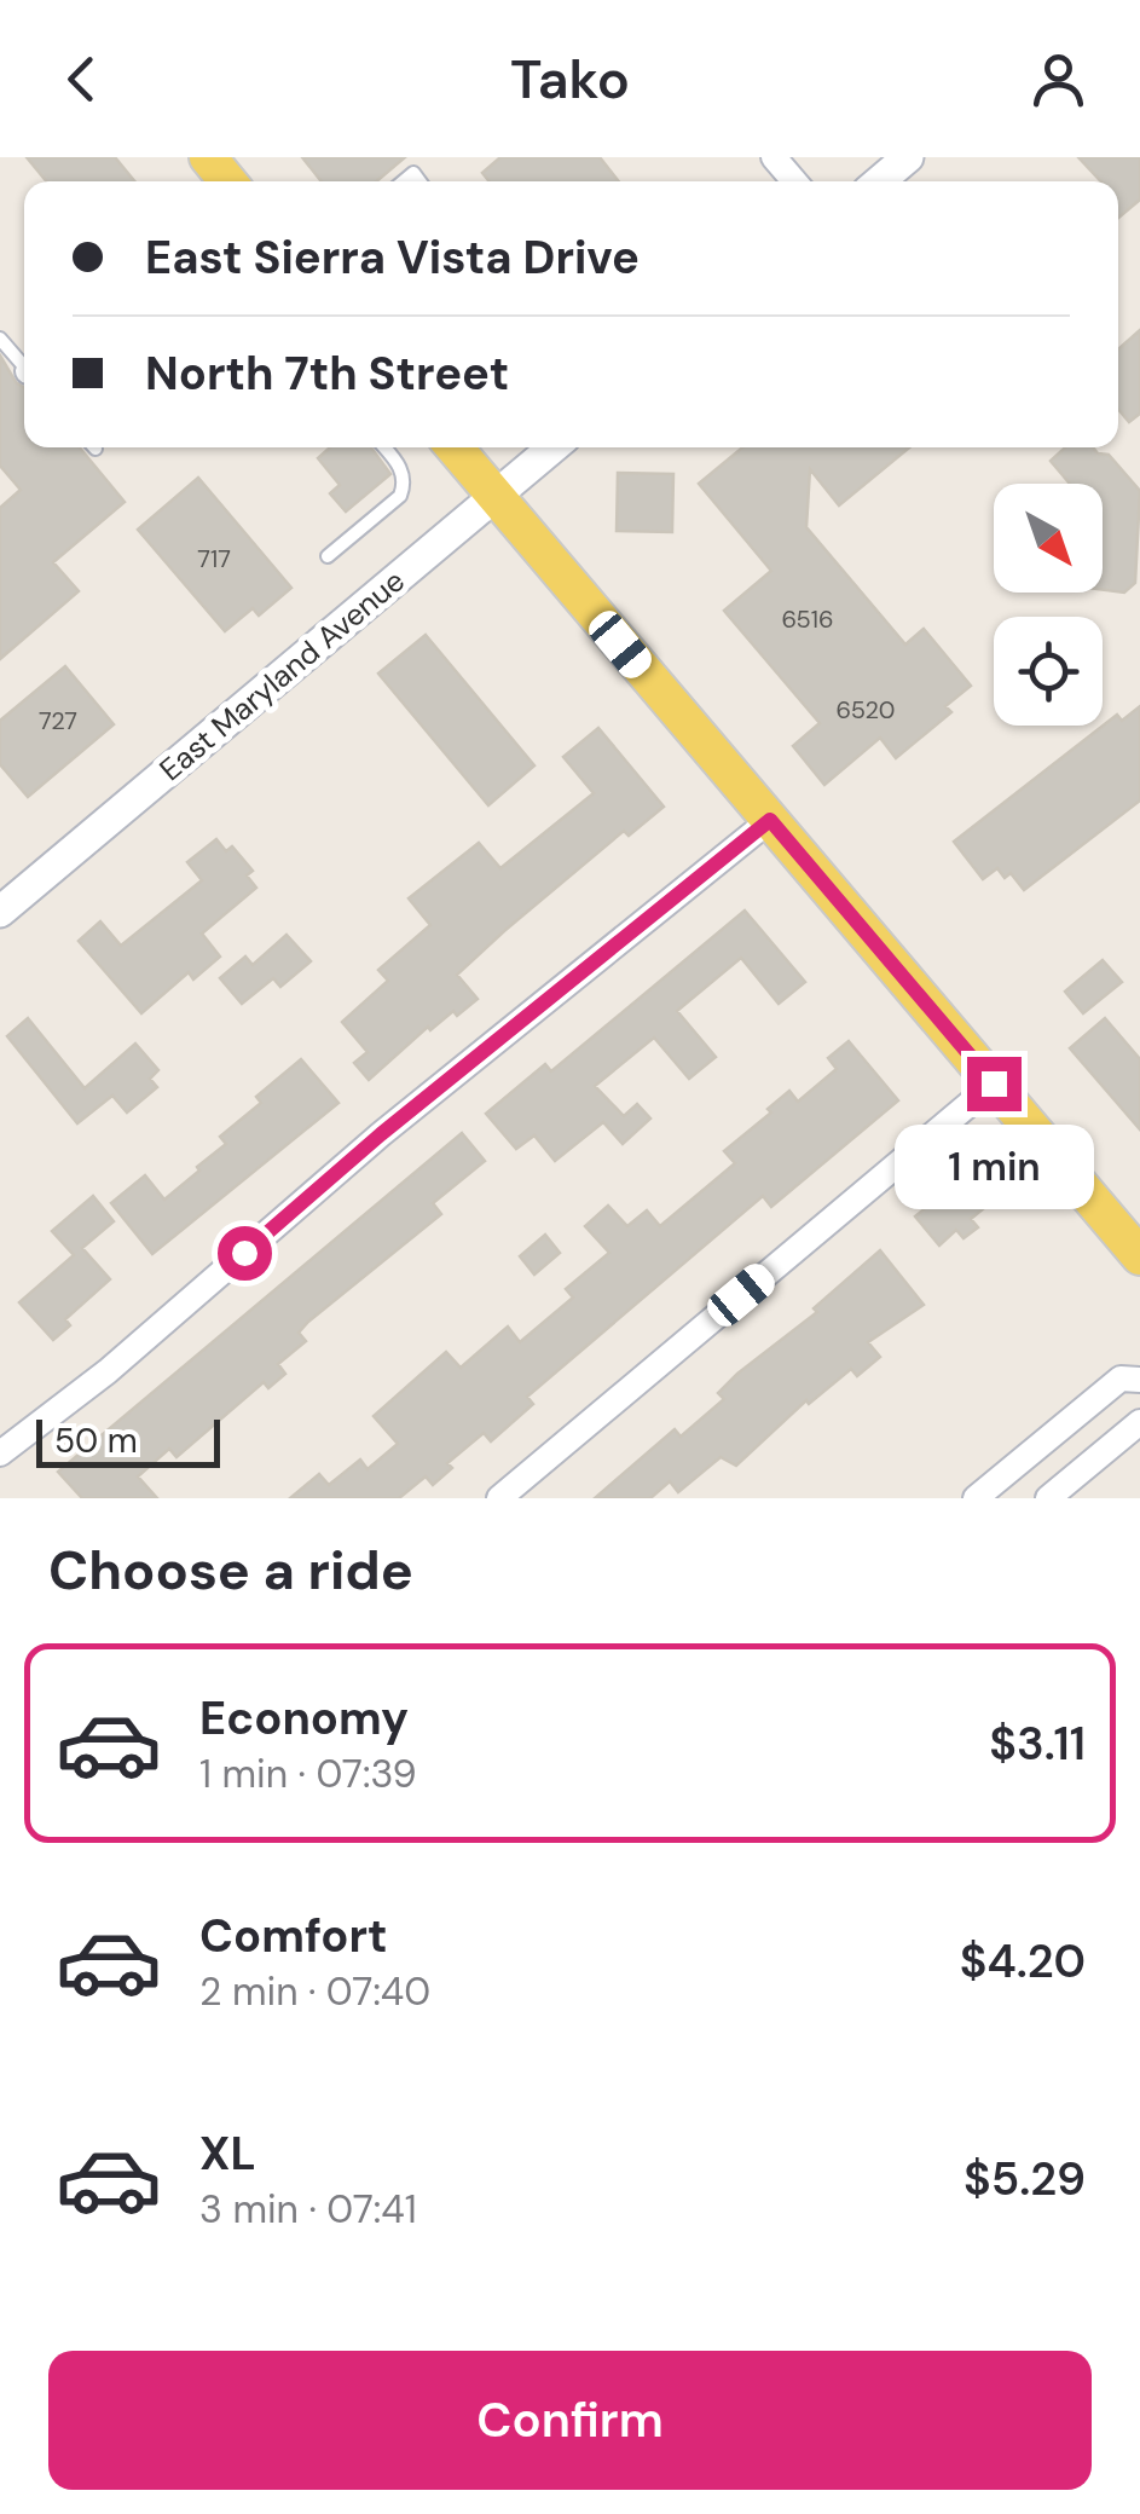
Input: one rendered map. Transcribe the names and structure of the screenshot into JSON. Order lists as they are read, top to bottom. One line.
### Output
{"streets":{"street":["East Maryland Avenue"]},"house_numbers":["717","6516","6520","727"],"scale_bar":"50 m","north":"bottom right","page":{"header":"Tako","banner":["East Sierra Vista Drive","North 7th Street"],"bubble":"1 min","scale":"50 m","heading":"Choose a ride","list":[{"name":"Economy","note":"1 min · 07:39","value":"$3.11"},{"name":"Comfort","note":"2 min · 07:40","value":"$4.20"},{"name":"XL","note":"3 min · 07:41","value":"$5.29"}],"buttons":"Confirm"}}
